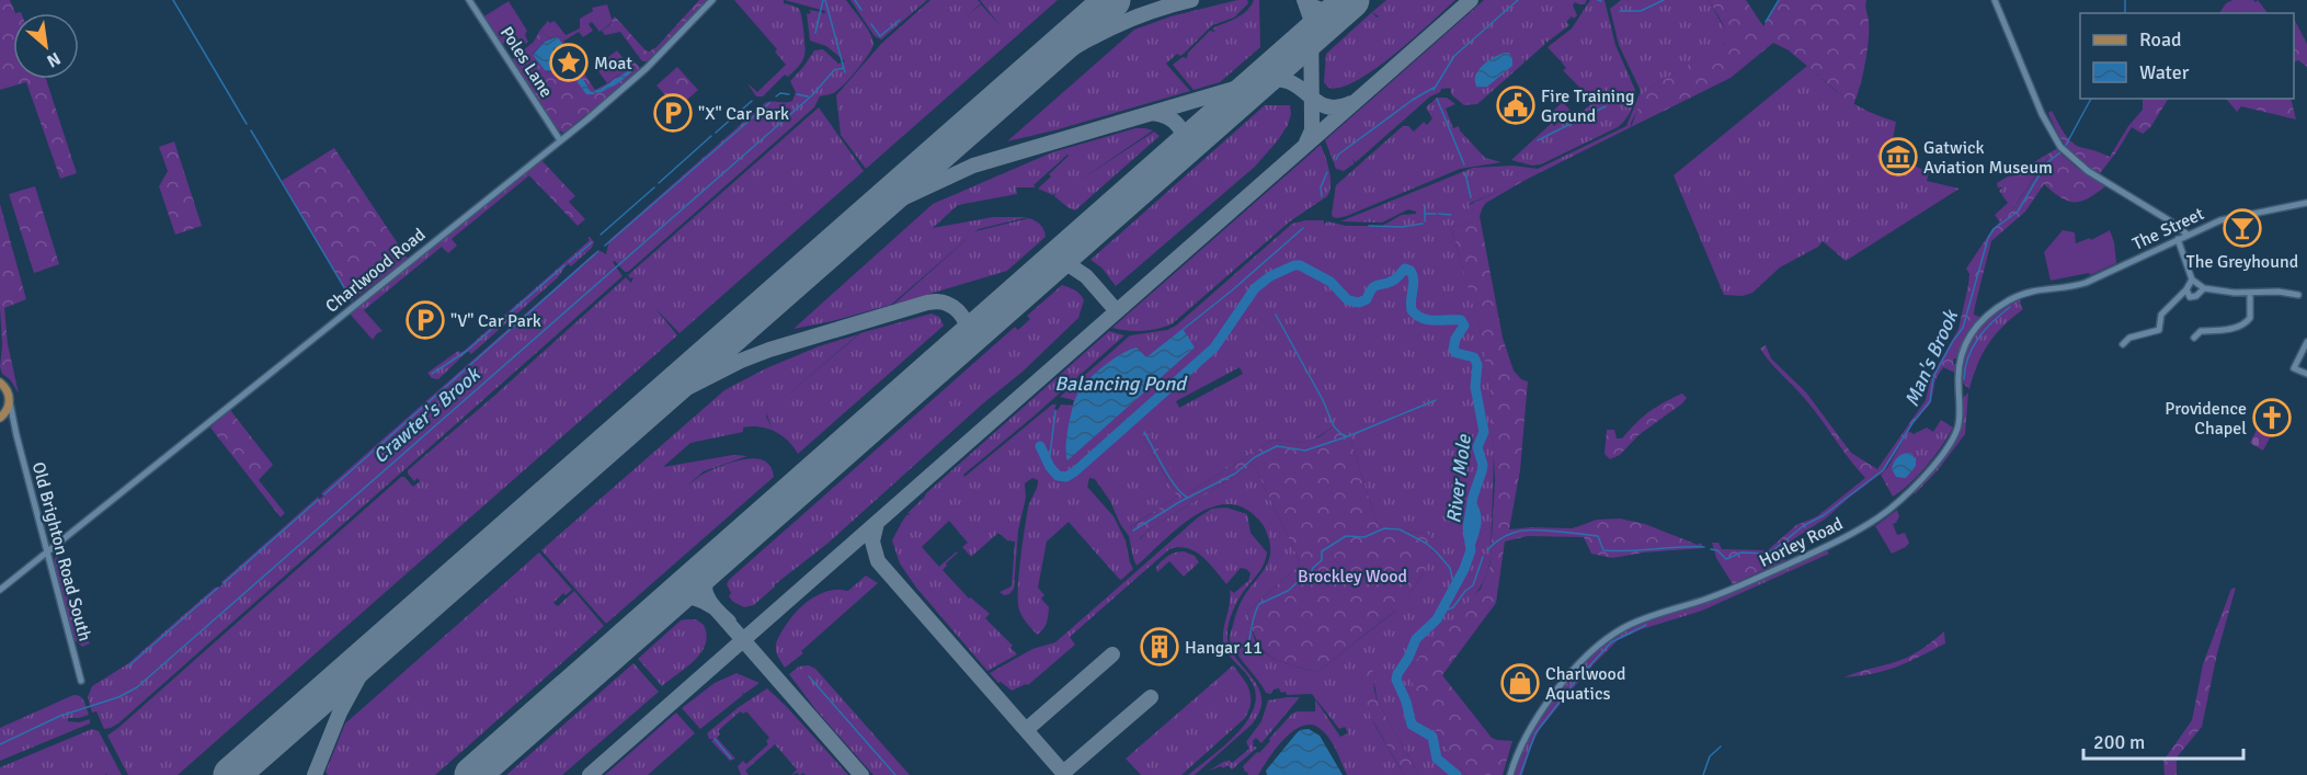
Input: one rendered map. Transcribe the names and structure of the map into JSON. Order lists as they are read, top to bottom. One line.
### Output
{"streets":{"street":["Poles Lane","The Street","Charlwood Road","Horley Road","Old Brighton Road South"]},"crossings":[["Poles Lane","Charlwood Road"],["The Street","Horley Road"],["Charlwood Road","Old Brighton Road South"]],"water":["Man's Brook","Balancing Pond","Crawter's Brook","River Mole"],"parks":["Brockley Wood"],"places":{"place":["Moat"],"public building":["Fire Training Ground"],"parking":["\"X\" Car Park","\"V\" Car Park"],"museum":["Gatwick Aviation Museum"],"bar":["The Greyhound"],"church":["Providence Chapel"],"building":["Hangar 11"],"shop":["Charlwood Aquatics"]},"legend":["Road","Water"],"scale_bar":"200 m","north":"bottom right"}
